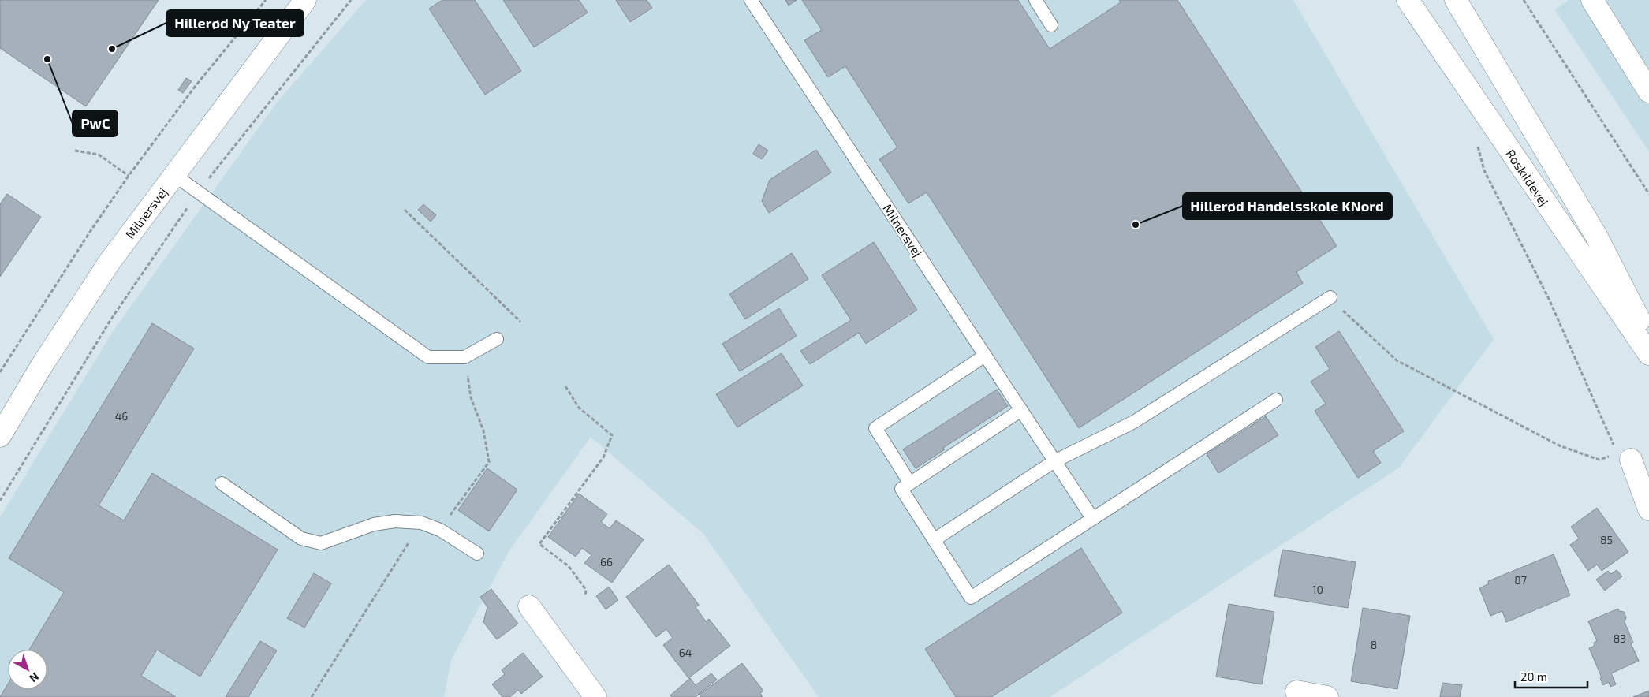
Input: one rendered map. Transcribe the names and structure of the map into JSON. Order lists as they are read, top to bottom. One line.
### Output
{"streets":{"street":["Roskildevej","Milnersvej"]},"places":["Hillerød Ny Teater","PwC","Hillerød Handelsskole KNord"],"house_numbers":["46","85","66","87","10","83","8","64"],"scale_bar":"20 m","north":"bottom right"}
